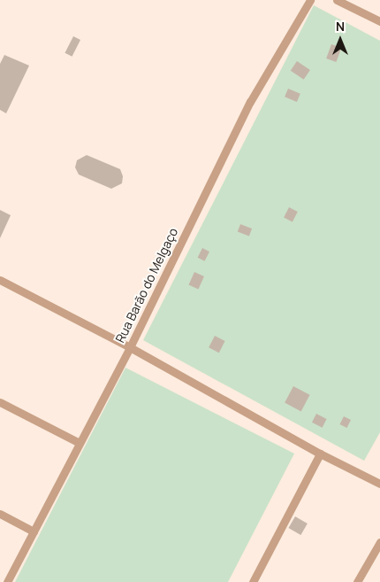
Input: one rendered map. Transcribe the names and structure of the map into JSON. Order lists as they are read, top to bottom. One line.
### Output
{"streets":{"street":["Rua Barão do Melgaço"]},"north":"top"}
